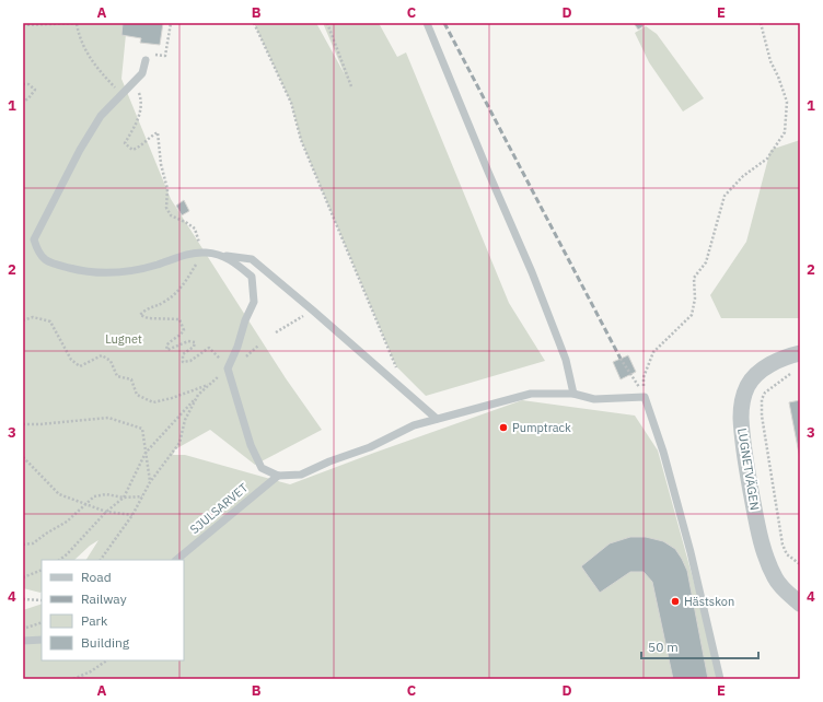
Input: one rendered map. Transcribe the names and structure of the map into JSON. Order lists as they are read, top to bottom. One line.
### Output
{"streets":{"street":["LUGNETVÄGEN"],"lane":["SJULSARVET"]},"parks":["Lugnet"],"places":["Pumptrack","Hästskon"],"legend":["Road","Railway","Park","Building"],"scale_bar":"50 m","grid":{"columns":["A","B","C","D","E"],"rows":["1","2","3","4"]}}
